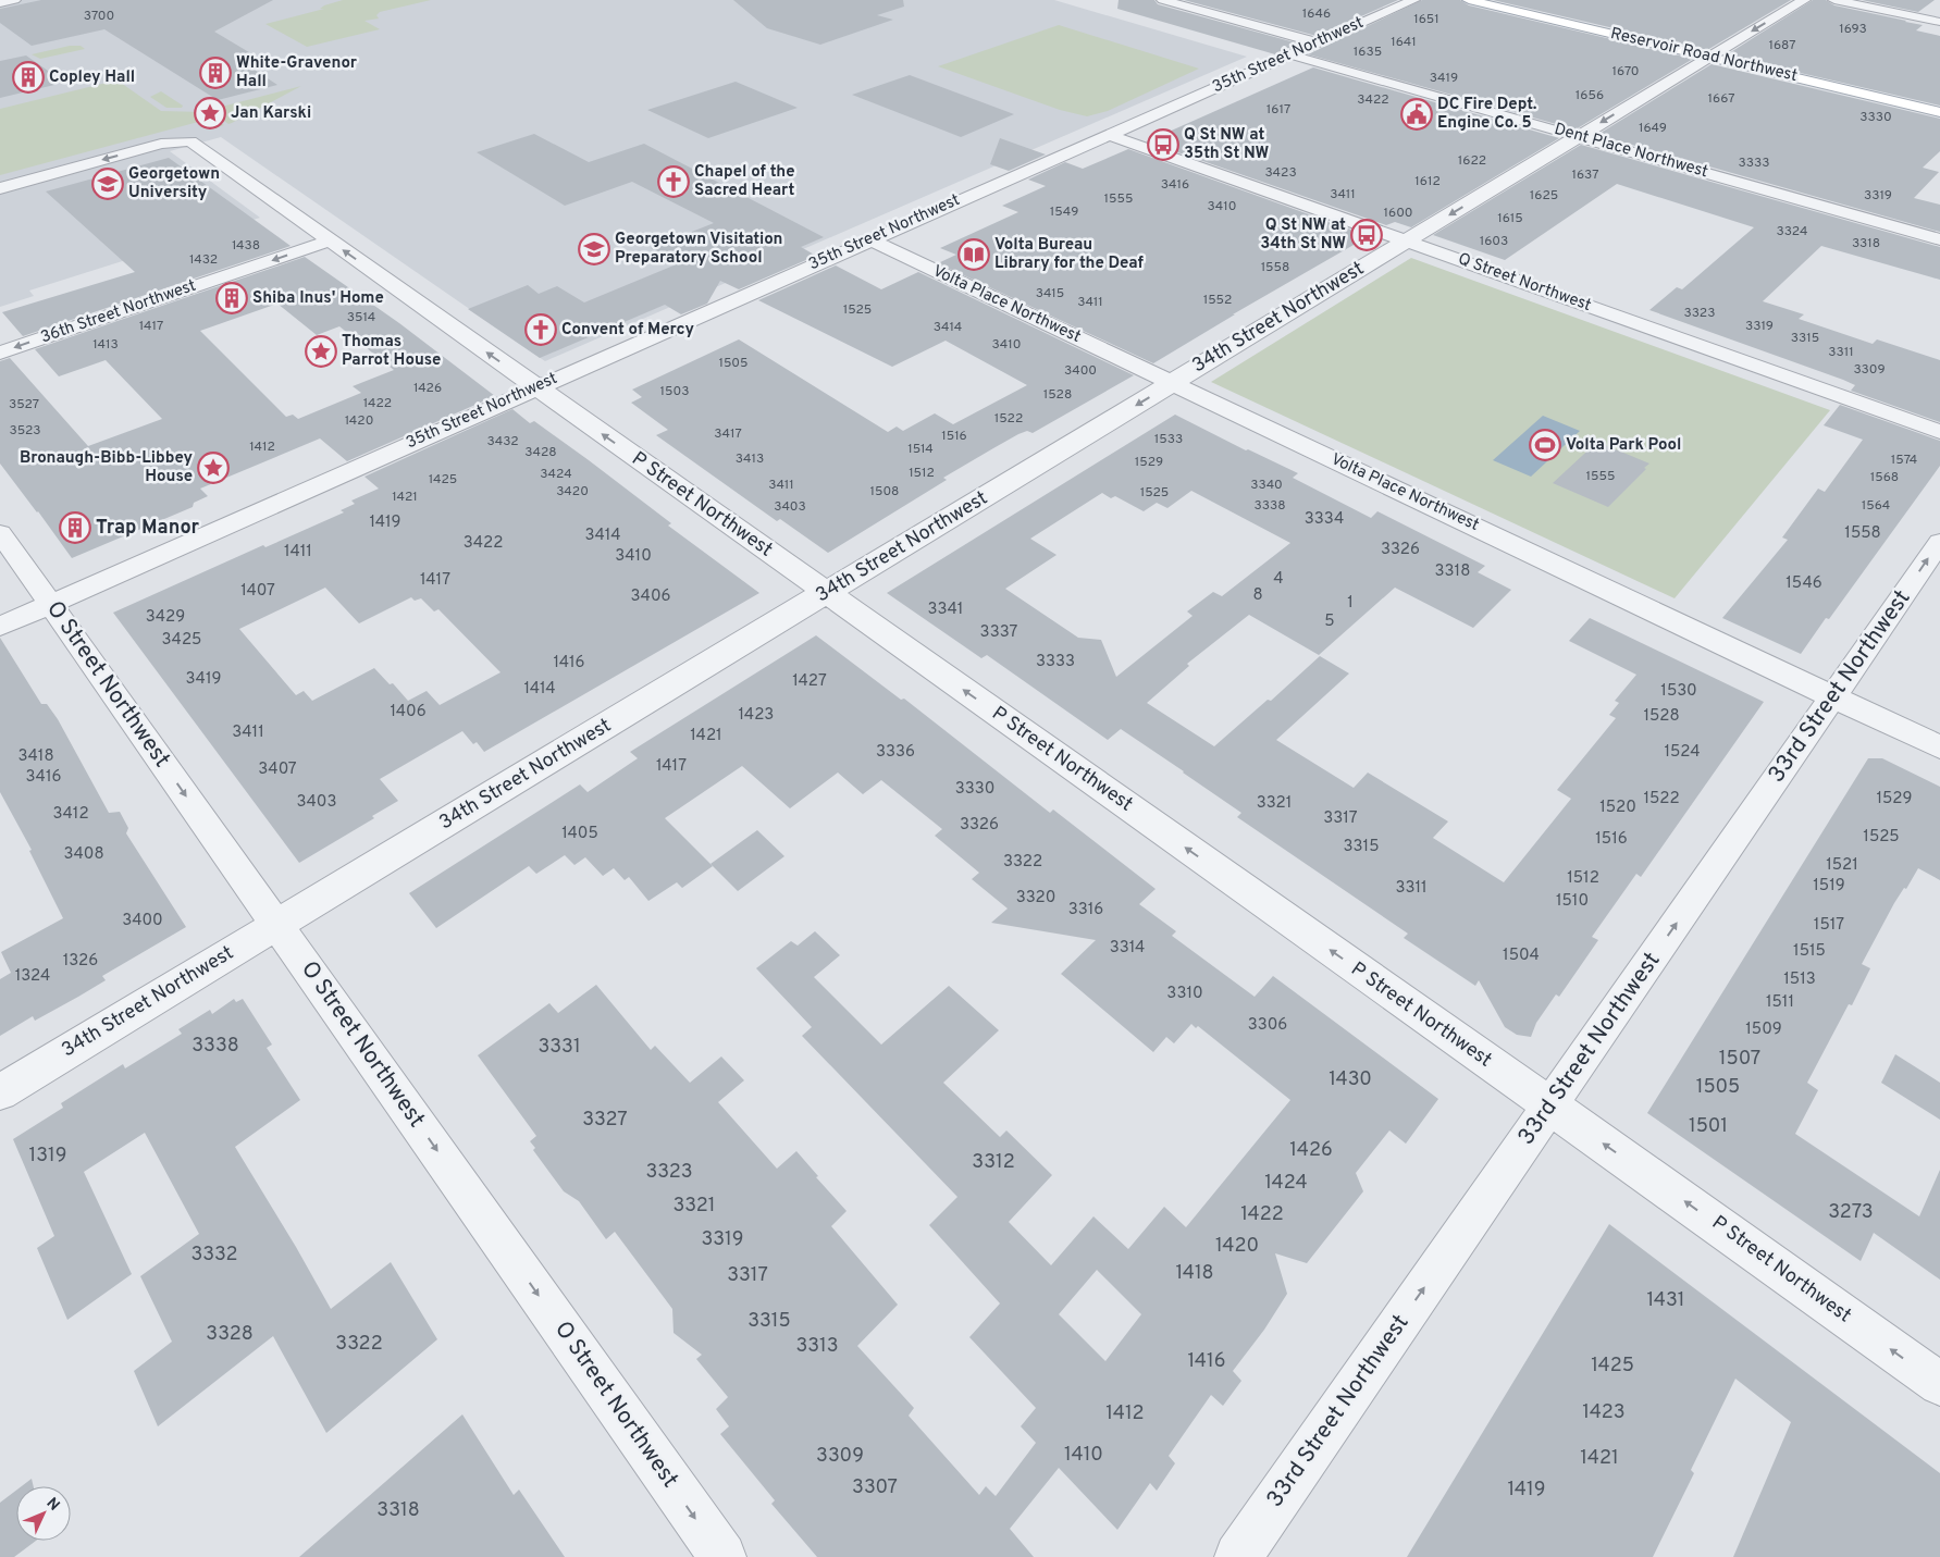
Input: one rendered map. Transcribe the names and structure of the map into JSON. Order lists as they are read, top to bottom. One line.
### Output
{"streets":{"main road":["Reservoir Road Northwest"],"street":["35th Street Northwest","Dent Place Northwest","Q Street Northwest","Volta Place Northwest","36th Street Northwest","34th Street Northwest","P Street Northwest","O Street Northwest","33rd Street Northwest"]},"crossings":[["35th Street Northwest","Dent Place Northwest"],["35th Street Northwest","Q Street Northwest"],["35th Street Northwest","Volta Place Northwest"],["35th Street Northwest","P Street Northwest"],["35th Street Northwest","O Street Northwest"],["Reservoir Road Northwest","34th Street Northwest"],["Dent Place Northwest","34th Street Northwest"],["Q Street Northwest","34th Street Northwest"],["Volta Place Northwest","34th Street Northwest"],["Volta Place Northwest","33rd Street Northwest"],["36th Street Northwest","P Street Northwest"],["34th Street Northwest","P Street Northwest"],["34th Street Northwest","O Street Northwest"],["P Street Northwest","33rd Street Northwest"]],"one_way":["36th Street Northwest","34th Street Northwest","P Street Northwest","O Street Northwest","33rd Street Northwest"],"places":{"building":["White-Gravenor Hall","Copley Hall","Shiba Inus' Home","Trap Manor"],"place":["Jan Karski","Thomas Parrot House","Bronaugh-Bibb-Libbey House"],"public building":["DC Fire Dept. Engine Co. 5"],"bus stop":["Q St NW at 35th St NW","Q St NW at 34th St NW"],"church":["Chapel of the Sacred Heart","Convent of Mercy"],"school or university":["Georgetown University","Georgetown Visitation Preparatory School"],"library":["Volta Bureau Library for the Deaf"],"sports":["Volta Park Pool"]},"house_numbers":["1646","3700","1651","1693","1641","1687","1635","1670","3419","1656","1667","3422","1617","3330","1649","1622","3333","3423","1637","1612","3416","3411","1625","3319","1555","3410","1549","1600","1615","3324","1603","3318","1438","1432","1558","3415","1552","3411","1525","3323","3514","1417","3319","3414","3315","1413","3410","3311","1505","3309","3400","1426","1503","1528","1422","3527","1522","1420","3523","3417","1516","1533","3432","1412","1514","3428","3413","1574","1529","1512","3424","1555","1568","1425","3411","3340","3420","1508","1525","1421","3338","1564","3403","3334","1419","1558","3414","3422","3326","1411","3410","3318","4","1417","1546","1407","8","3406","1","3341","3429","5","3337","3425","3333","1416","3419","1427","1414","1530","1406","1423","1528","3411","1421","3336","1524","3418","1417","3407","3416","3330","1522","1529","3403","3321","1520","3412","3317","3326","1405","1525","1516","3315","3408","3322","1521","1512","1519","3311","3320","1510","3316","3400","1517","3314","1515","1504","1326","1324","1513","3310","1511","3306","1509","3338","3331","1507","1430","1505","3327","1501","1426","1319","3312","3323","1424","3321","3273","1422","3319","1420","3332","1418","3317","1431","3315","3328","3322","3313","1416","1425","1423","1412","1410","3309","1421","3307","1419","3318"],"north":"top right"}
